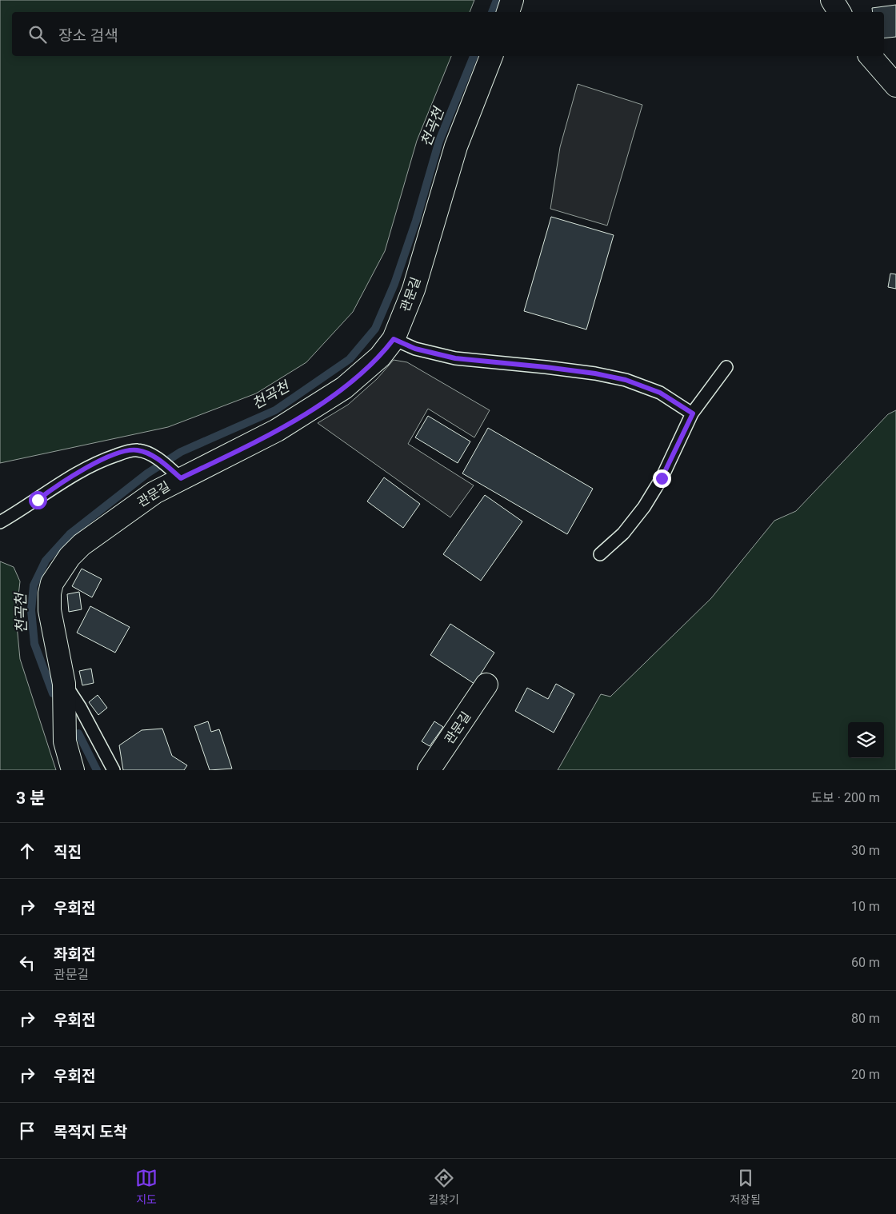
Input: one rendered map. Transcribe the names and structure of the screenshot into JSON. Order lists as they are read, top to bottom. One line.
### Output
{"streets":{"street":["관문길"]},"water":["천곡천"],"page":{"search":"장소 검색","heading":["3 분","도보 · 200 m"],"list":[["직진","30 m"],["우회전","10 m"],["좌회전","관문길","60 m"],["우회전","80 m"],["우회전","20 m"],"목적지 도착"],"nav":["지도","길찾기","저장됨"]}}
